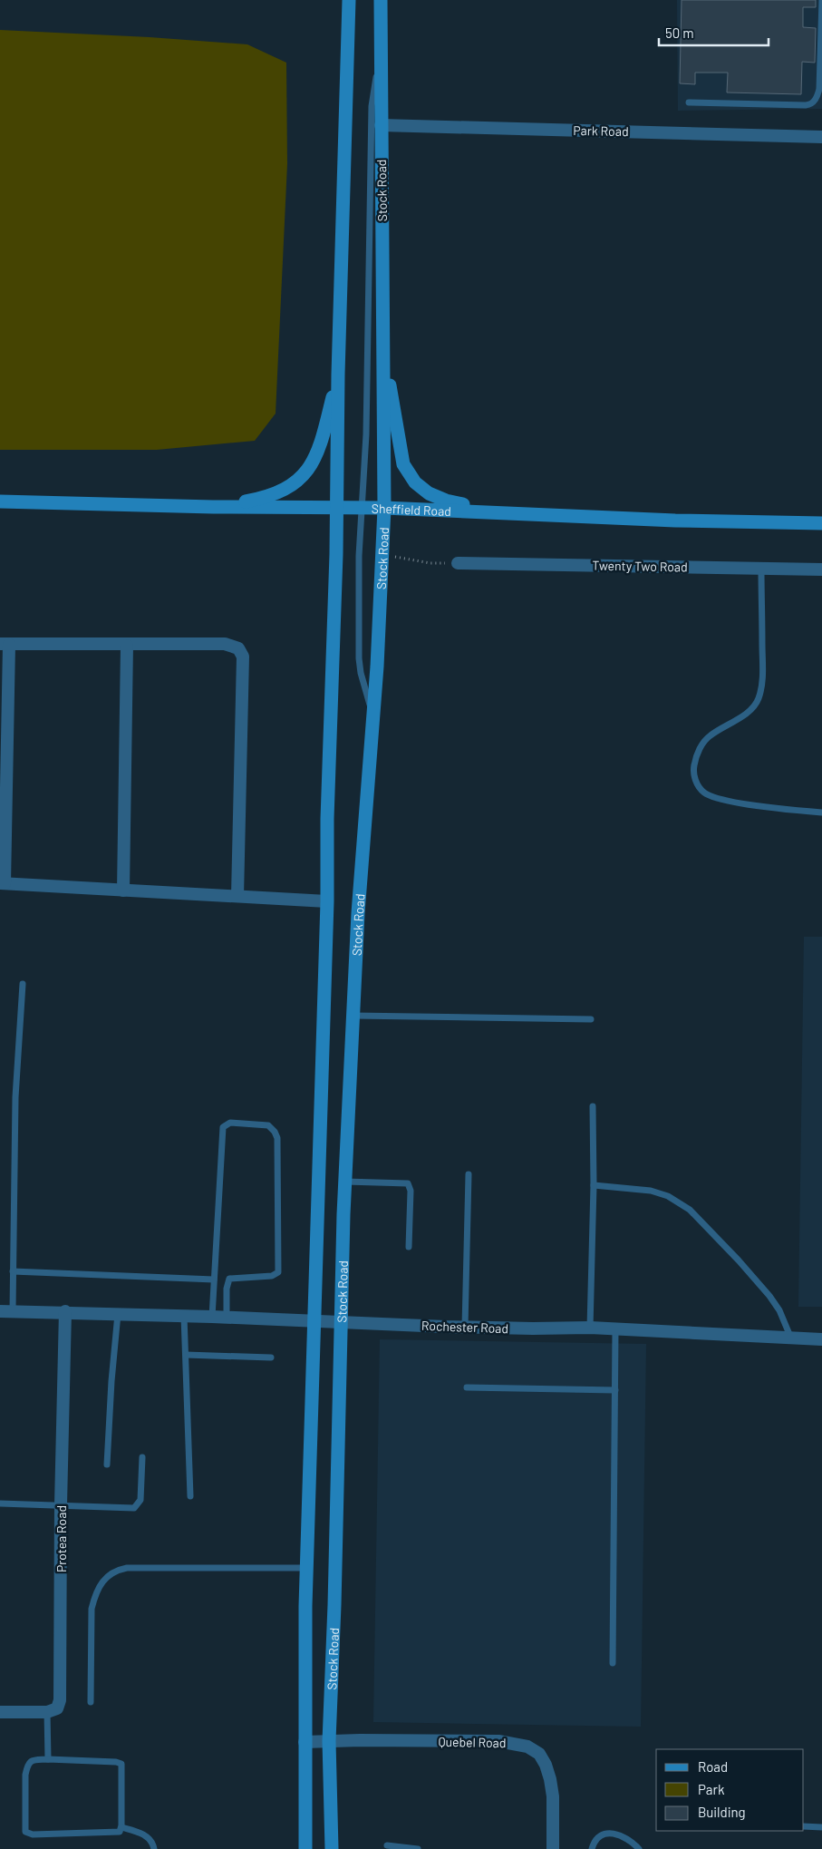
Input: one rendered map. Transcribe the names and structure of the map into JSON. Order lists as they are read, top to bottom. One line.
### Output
{"streets":{"main road":["Stock Road","Sheffield Road"],"street":["Park Road","Twenty Two Road","Rochester Road","Protea Road","Quebel Road"]},"crossings":[["Park Road","Stock Road"],["Stock Road","Sheffield Road"],["Stock Road","Rochester Road"],["Stock Road","Quebel Road"]],"legend":["Road","Park","Building"],"scale_bar":"50 m"}
